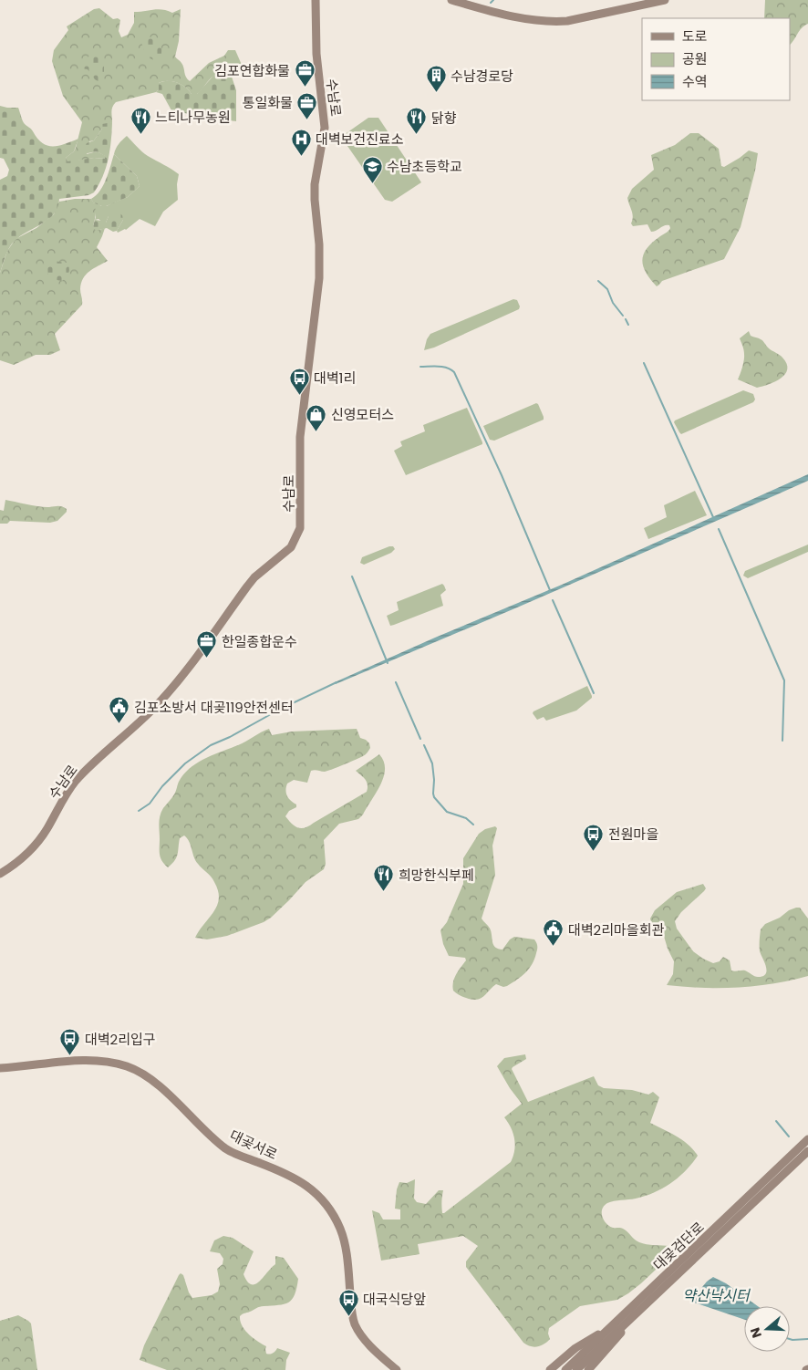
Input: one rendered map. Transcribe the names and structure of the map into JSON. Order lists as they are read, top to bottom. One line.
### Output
{"streets":{"street":["수남로","대곶서로","대곶검단로"]},"water":["약산낙시터"],"places":{"office":["김포연합화물","통일화물","한일종합운수"],"building":["수남경로당"],"restaurant":["느티나무농원","닭향","희망한식부페"],"hospital":["대벽보건진료소"],"school or university":["수남초등학교"],"bus stop":["대벽1리","전원마을","대벽2리입구","대국식당앞"],"shop":["신영모터스"],"public building":["김포소방서 대곶119안전센터","대벽2리마을회관"]},"legend":["도로","공원","수역"],"north":"left"}
